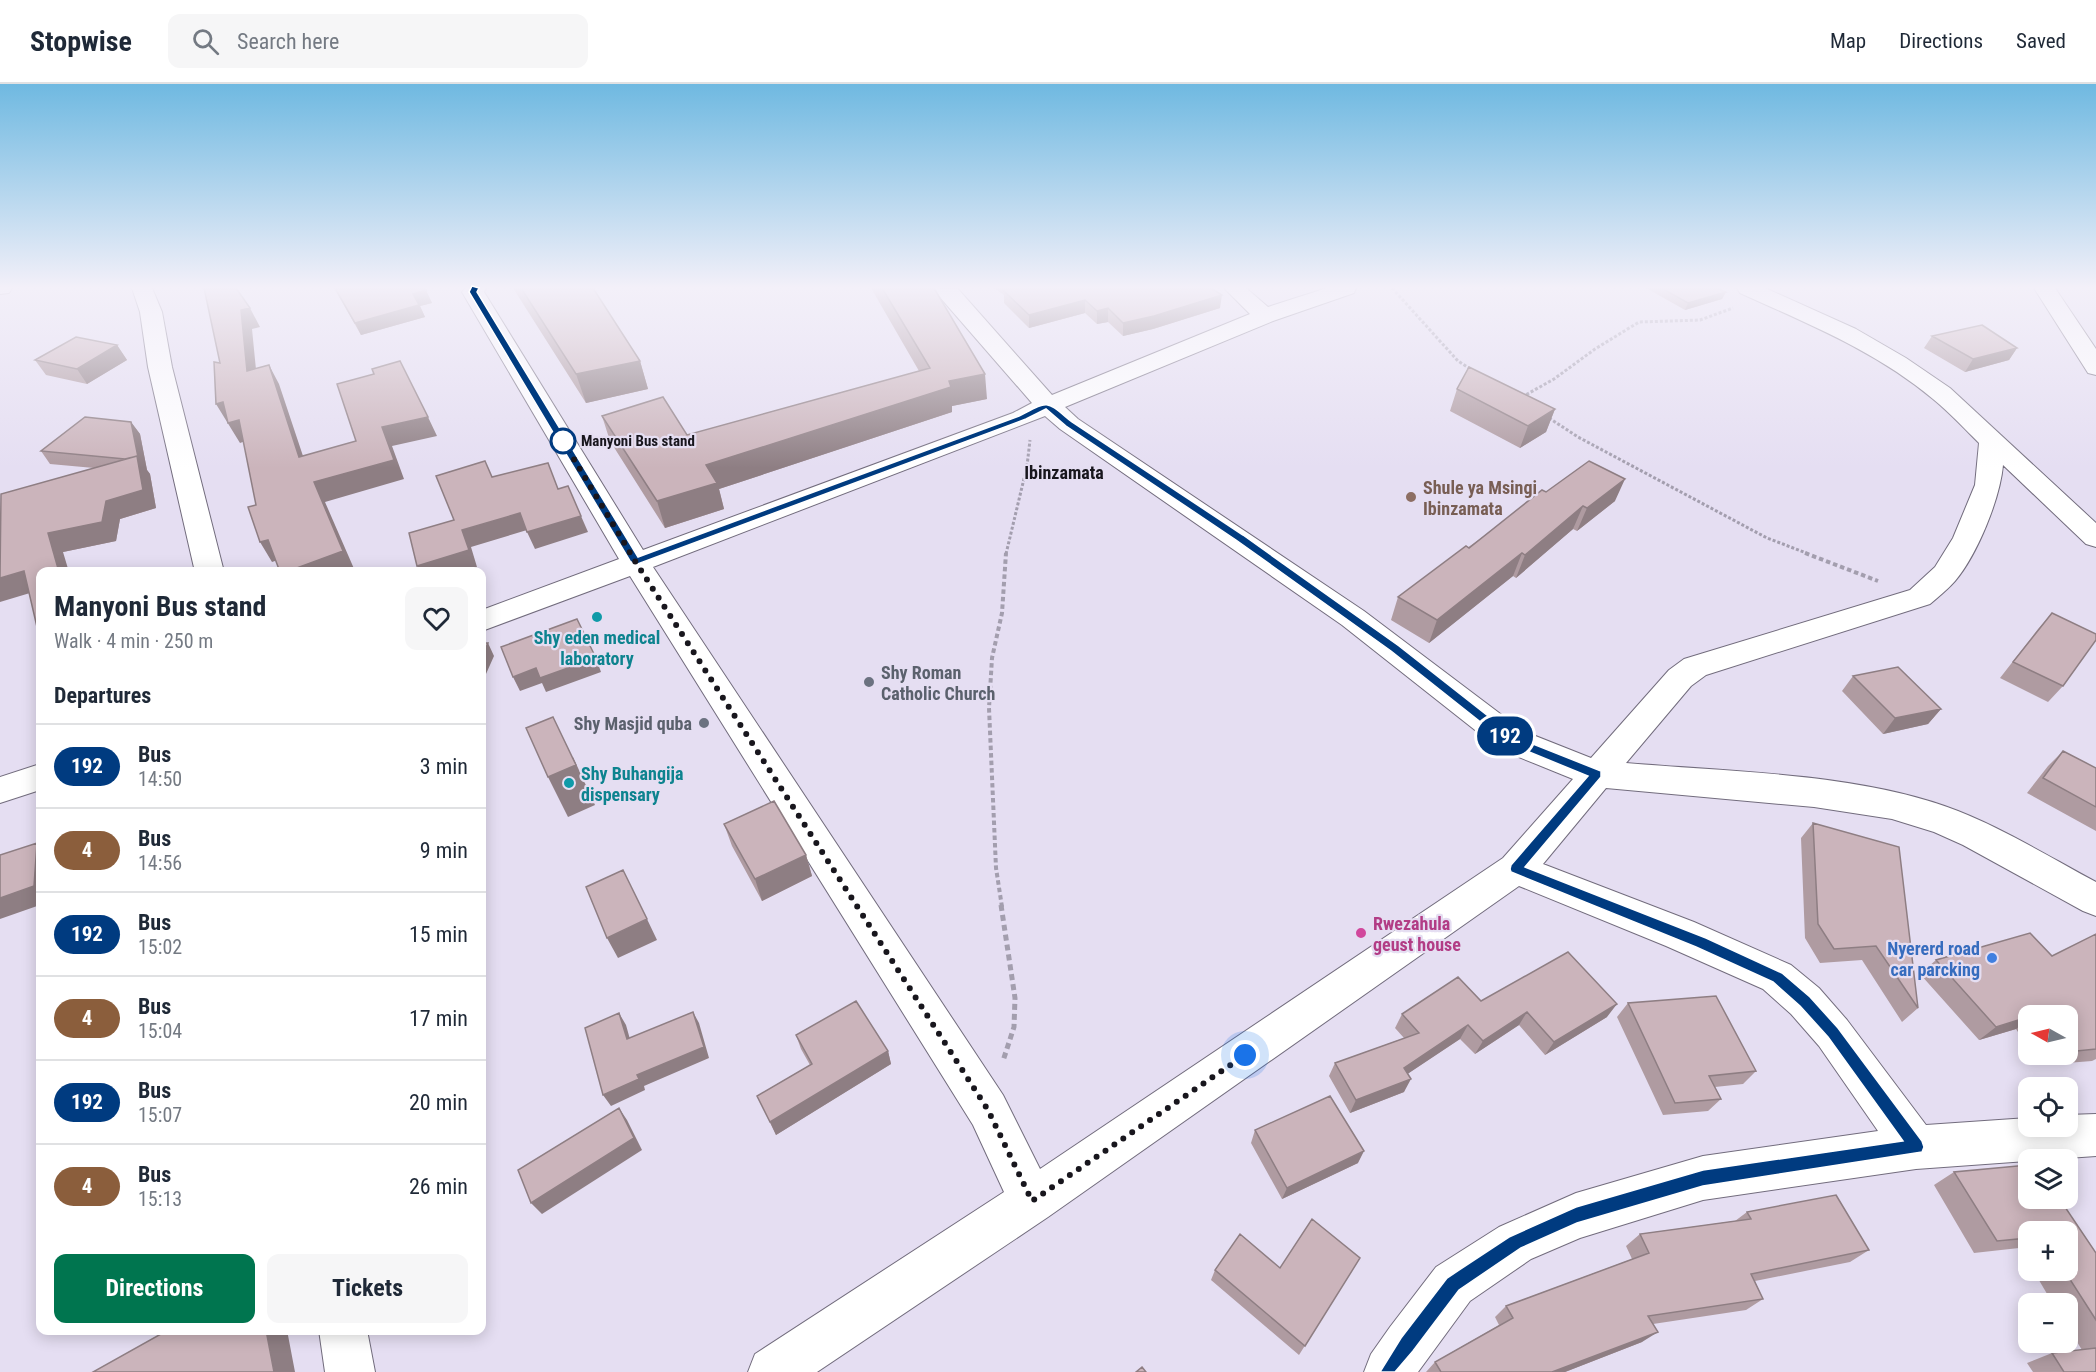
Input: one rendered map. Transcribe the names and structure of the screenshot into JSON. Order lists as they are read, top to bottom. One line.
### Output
{"districts":["Ibinzamata"],"places":["Manyoni Bus stand","Shule ya Msingi Ibinzamata","Shy eden medical laboratory","Shy Roman Catholic Church","Shy Masjid quba","Shy Buhangija dispensary","Rwezahula geust house","Nyererd road car parcking"],"lines":["bus line 192"],"north":"left","page":{"header":"Stopwise","search":"Search here","nav":["Map","Directions","Saved"],"on_map":"192","heading":[["Manyoni Bus stand","Walk · 4 min · 250 m"],"Departures"],"list":[{"mark":"192","name":"Bus","note":"14:50","value":"3 min"},{"mark":"4","name":"Bus","note":"14:56","value":"9 min"},{"mark":"192","name":"Bus","note":"15:02","value":"15 min"},{"mark":"4","name":"Bus","note":"15:04","value":"17 min"},{"mark":"192","name":"Bus","note":"15:07","value":"20 min"},{"mark":"4","name":"Bus","note":"15:13","value":"26 min"}],"map_buttons":["+","−"],"buttons":["Directions","Tickets"]}}
